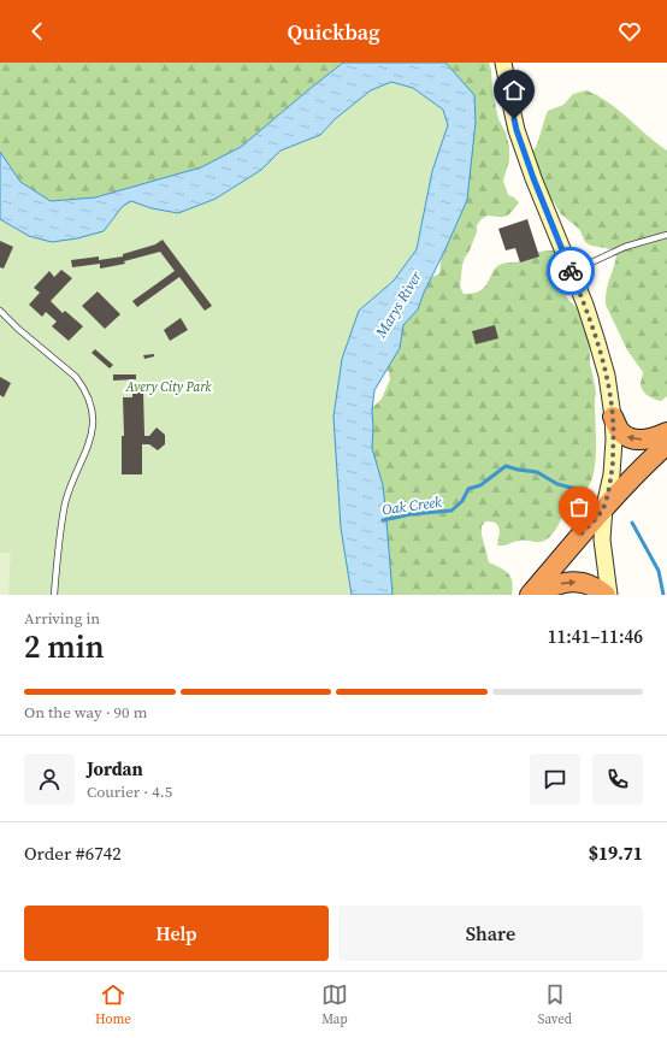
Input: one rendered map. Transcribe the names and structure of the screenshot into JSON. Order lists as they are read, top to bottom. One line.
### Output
{"water":["Marys River","Oak Creek"],"parks":["Avery City Park"],"page":{"header":"Quickbag","heading":["2 min","Arriving in","11:41–11:46"],"panel":["Jordan","Courier · 4.5","Order #6742","$19.71"],"bar":"On the way · 90 m","buttons":["Help","Share"],"tabs":["Home","Map","Saved"]}}
